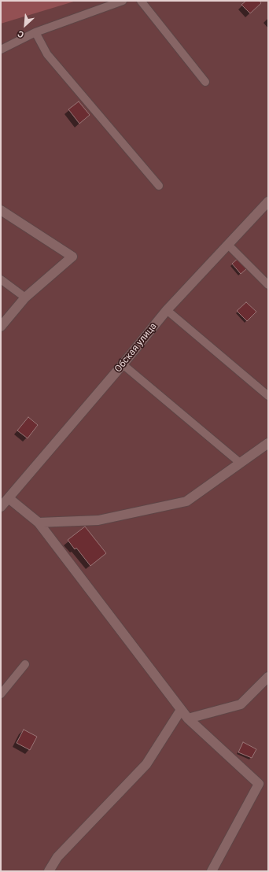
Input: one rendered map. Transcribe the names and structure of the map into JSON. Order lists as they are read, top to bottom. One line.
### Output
{"streets":{"street":["Обская улица"]},"north":"bottom left"}
